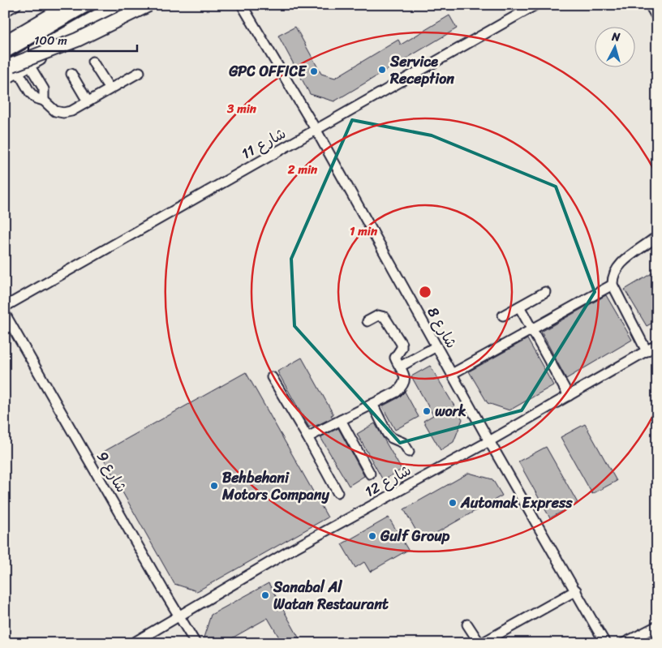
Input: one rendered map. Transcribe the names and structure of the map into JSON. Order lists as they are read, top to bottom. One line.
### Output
{"streets":{"street":["شارع 11","شارع 8","شارع 9","شارع 12"]},"crossings":[["شارع 11","شارع 8"],["شارع 8","شارع 12"],["شارع 9","شارع 12"]],"places":["Service Reception","GPC OFFICE","work","Behbehani Motors Company","Automak Express","Gulf Group","Sanabal Al Watan Restaurant"],"scale_bar":"100 m","north":"top","rings":["3 min","2 min","1 min"]}
